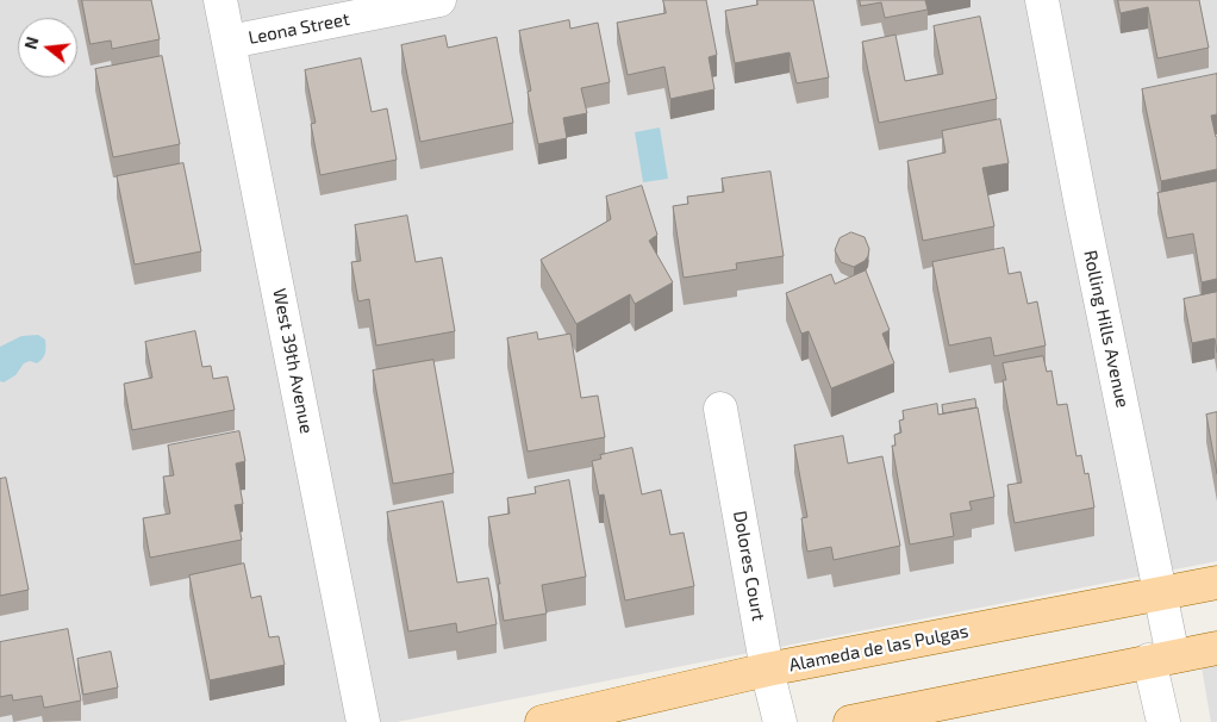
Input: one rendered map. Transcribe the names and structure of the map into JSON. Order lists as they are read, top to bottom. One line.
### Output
{"streets":{"main road":["Alameda de las Pulgas"],"street":["Leona Street","Rolling Hills Avenue","West 39th Avenue","Dolores Court"]},"crossings":[["Leona Street","West 39th Avenue"],["Rolling Hills Avenue","Alameda de las Pulgas"],["Dolores Court","Alameda de las Pulgas"]],"north":"left"}
